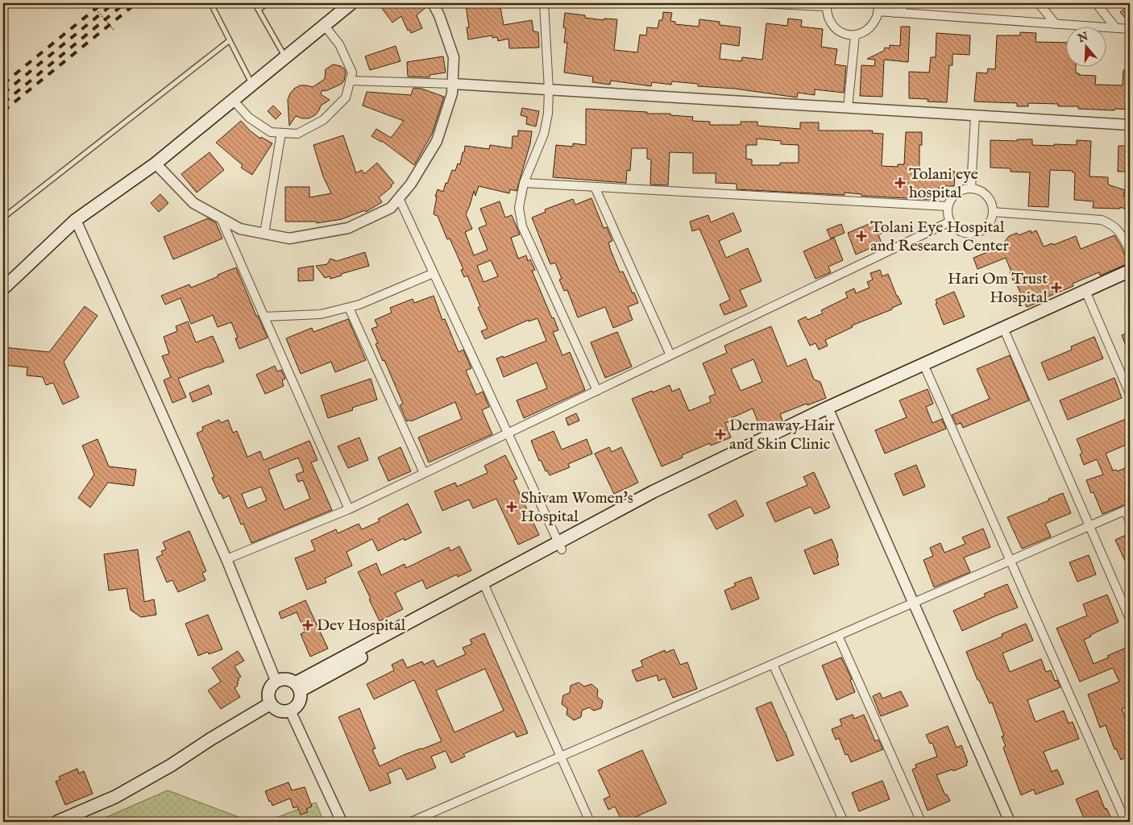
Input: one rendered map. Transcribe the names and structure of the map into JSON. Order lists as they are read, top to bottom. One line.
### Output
{"places":{"health":["Tolani eye hospital","Tolani Eye Hospital and Research Center","Hari Om Trust Hospital","Dermaway Hair and Skin Clinic","Shivam Women's Hospital","Dev Hospital"]},"north":"top"}
